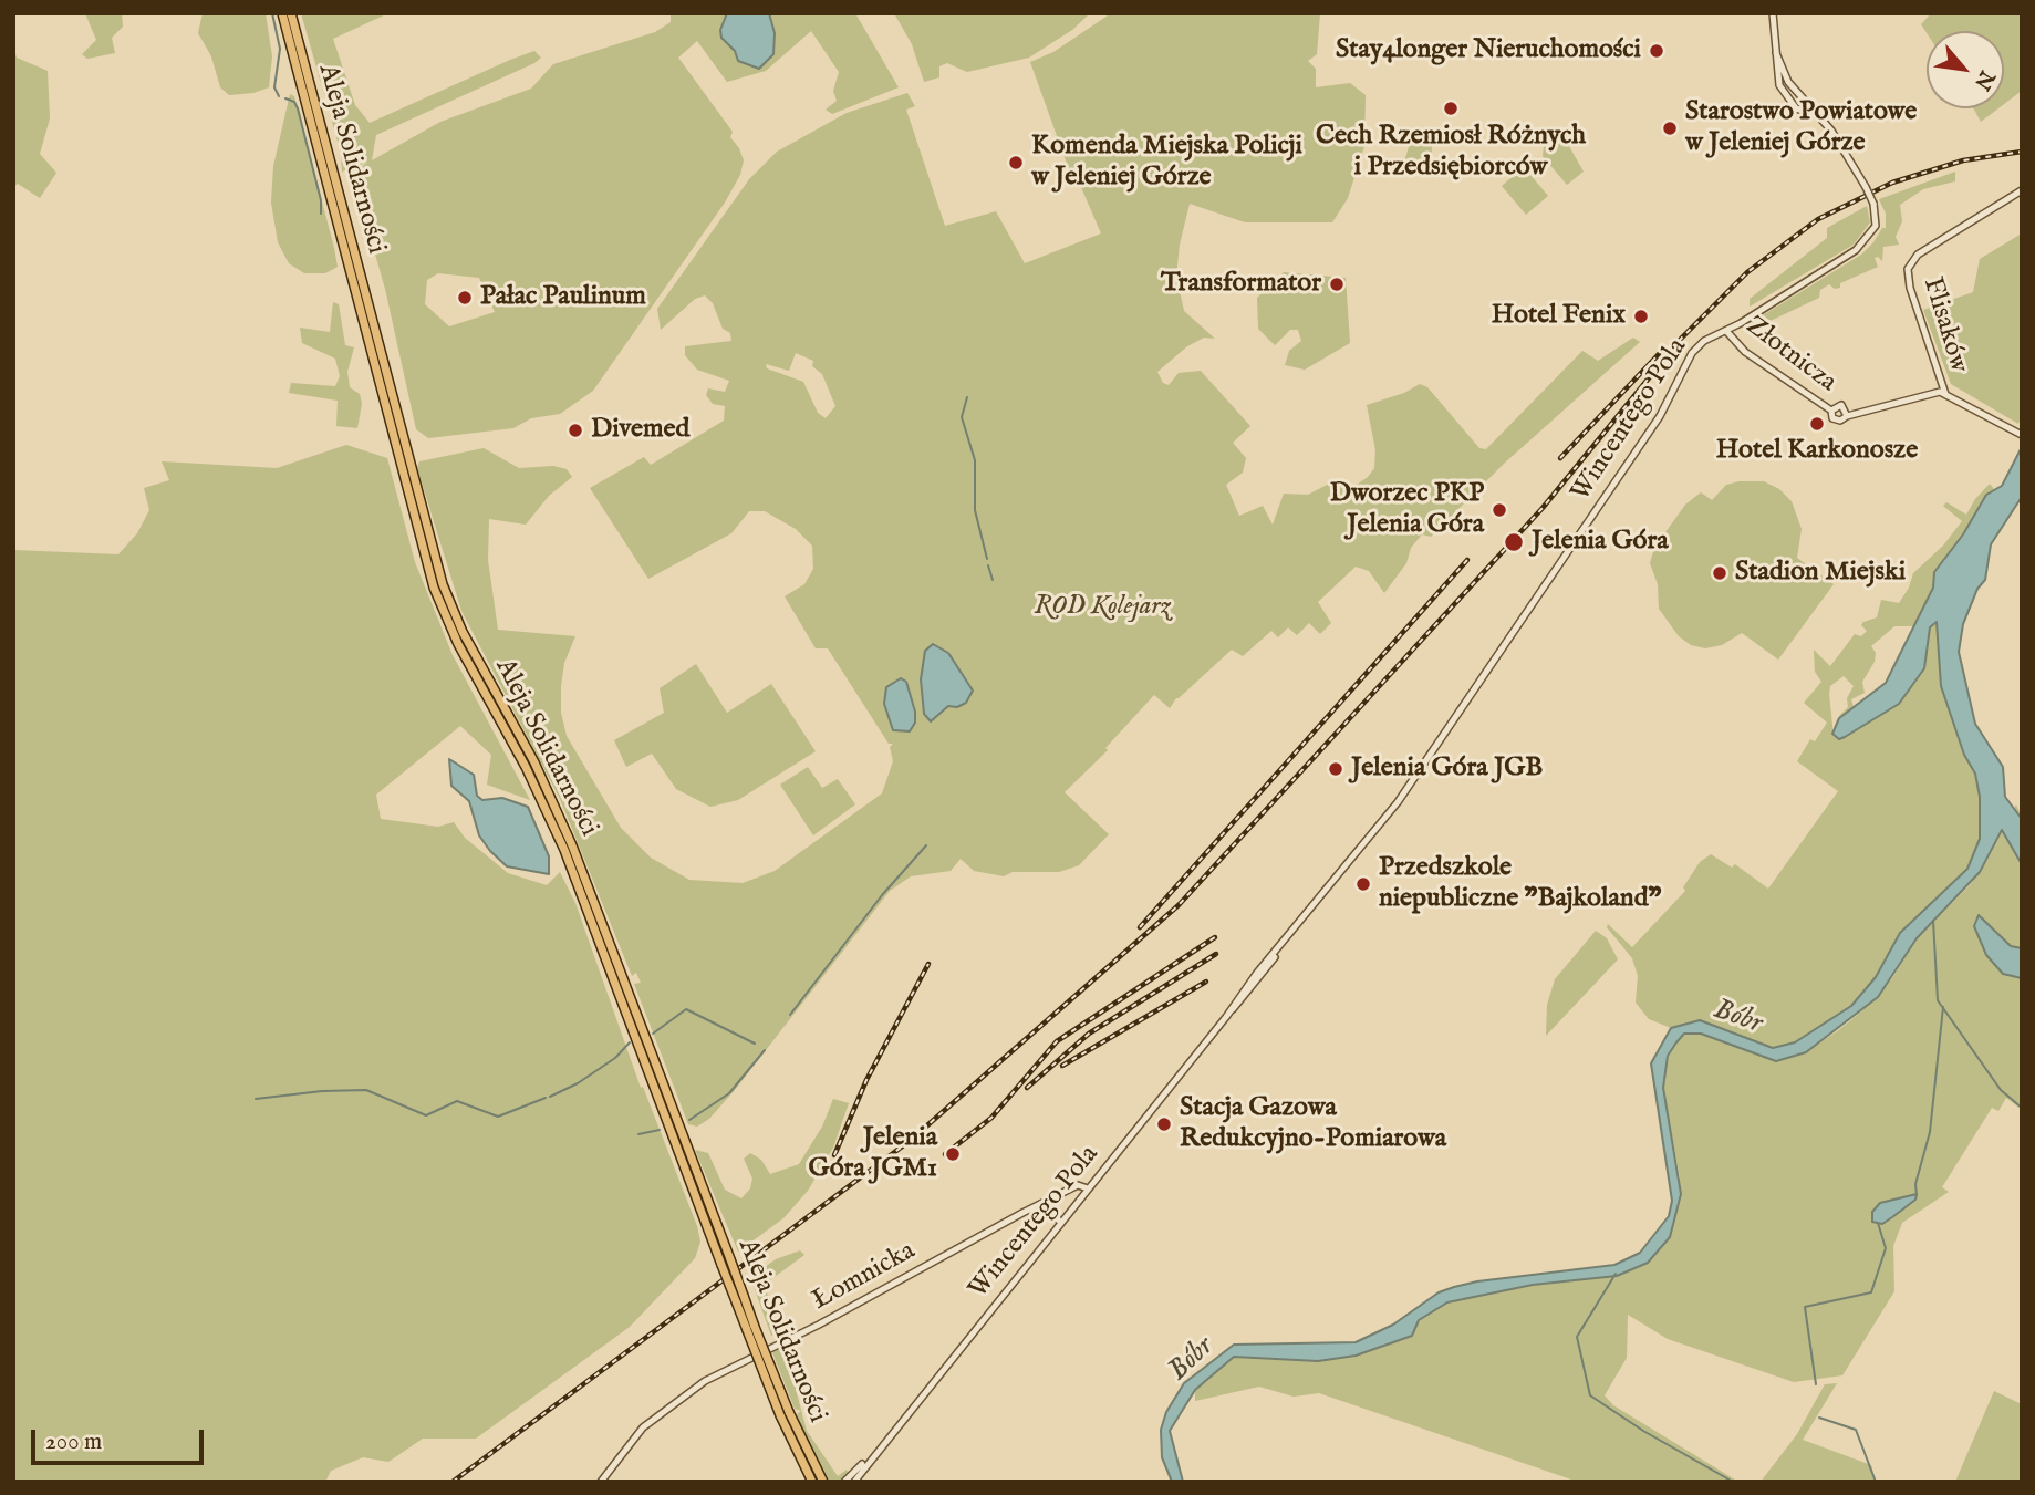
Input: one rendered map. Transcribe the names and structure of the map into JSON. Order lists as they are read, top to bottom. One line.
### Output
{"streets":{"main road":["Aleja Solidarności"],"street":["Flisaków","Złotnicza","Wincentego Pola","Łomnicka"]},"crossings":[["Flisaków","Złotnicza"],["Złotnicza","Wincentego Pola"],["Wincentego Pola","Łomnicka"]],"water":["Bóbr"],"parks":["ROD Kolejarz"],"places":["Stay4longer Nieruchomości","Cech Rzemiosł Różnych i Przedsiębiorców","Starostwo Powiatowe w Jeleniej Górze","Komenda Miejska Policji w Jeleniej Górze","Transformator","Pałac Paulinum","Hotel Fenix","Hotel Karkonosze","Divemed","Dworzec PKP Jelenia Góra","Jelenia Góra","Stadion Miejski","Jelenia Góra JGB","Przedszkole niepubliczne \"Bajkoland\"","Stacja Gazowa Redukcyjno-Pomiarowa","Jelenia Góra JGM1"],"scale_bar":"200 m","north":"bottom right"}
